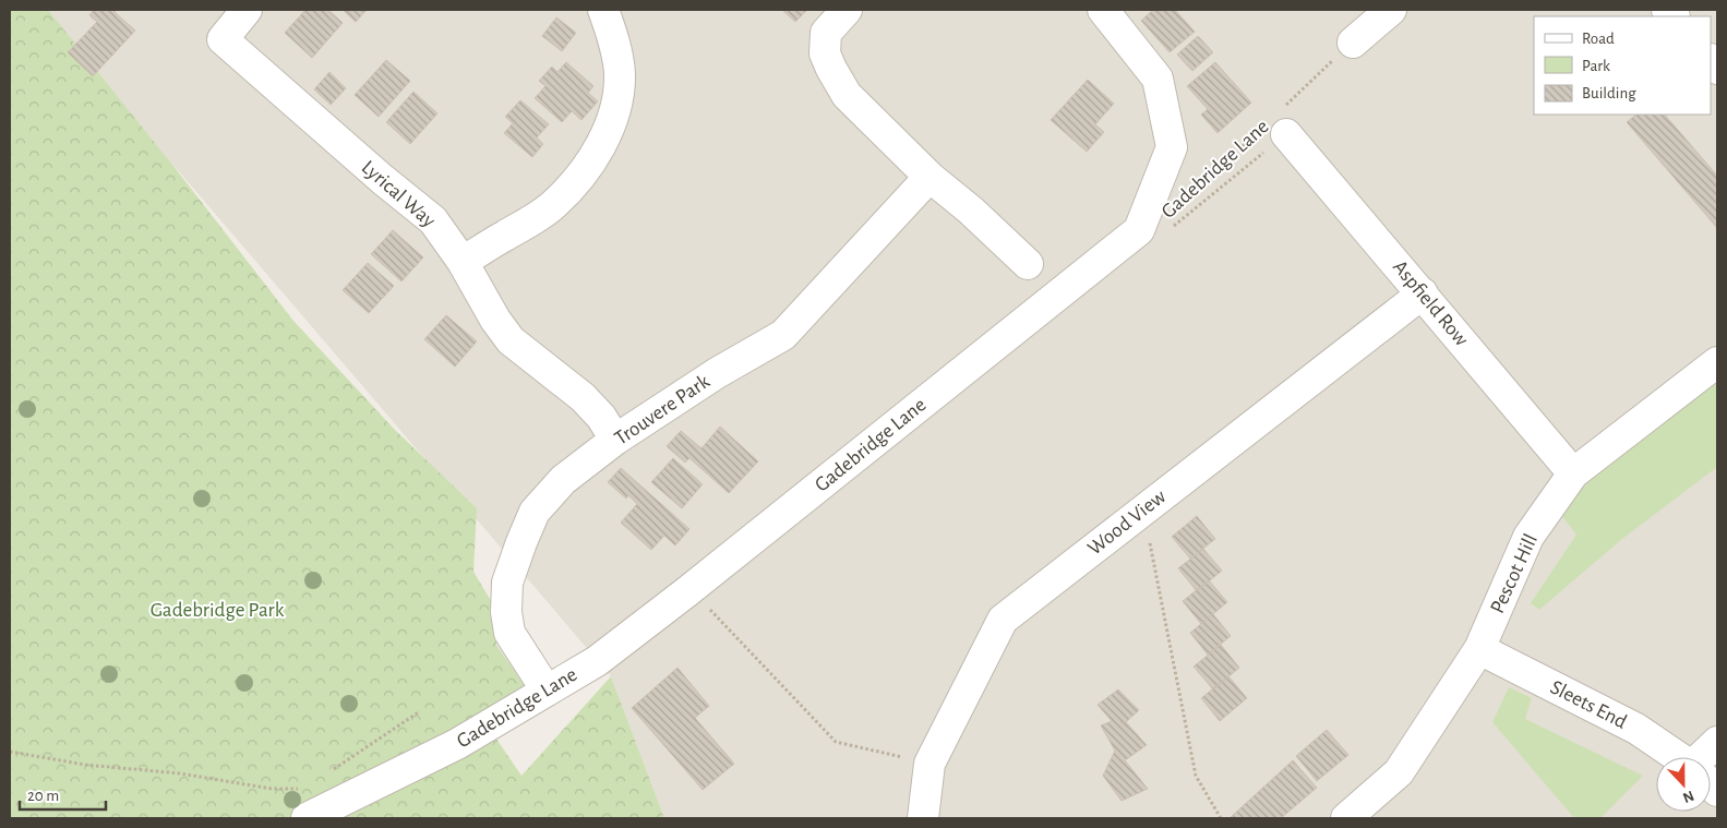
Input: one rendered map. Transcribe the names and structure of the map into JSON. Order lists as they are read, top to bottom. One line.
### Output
{"streets":{"street":["Gadebridge Lane","Lyrical Way","Aspfield Row","Trouvere Park","Wood View","Pescot Hill","Sleets End"]},"crossings":[["Gadebridge Lane","Aspfield Row"],["Gadebridge Lane","Trouvere Park"],["Lyrical Way","Trouvere Park"],["Aspfield Row","Wood View"],["Aspfield Row","Pescot Hill"],["Pescot Hill","Sleets End"]],"parks":["Gadebridge Park"],"legend":["Road","Park","Building"],"scale_bar":"20 m","north":"bottom"}
